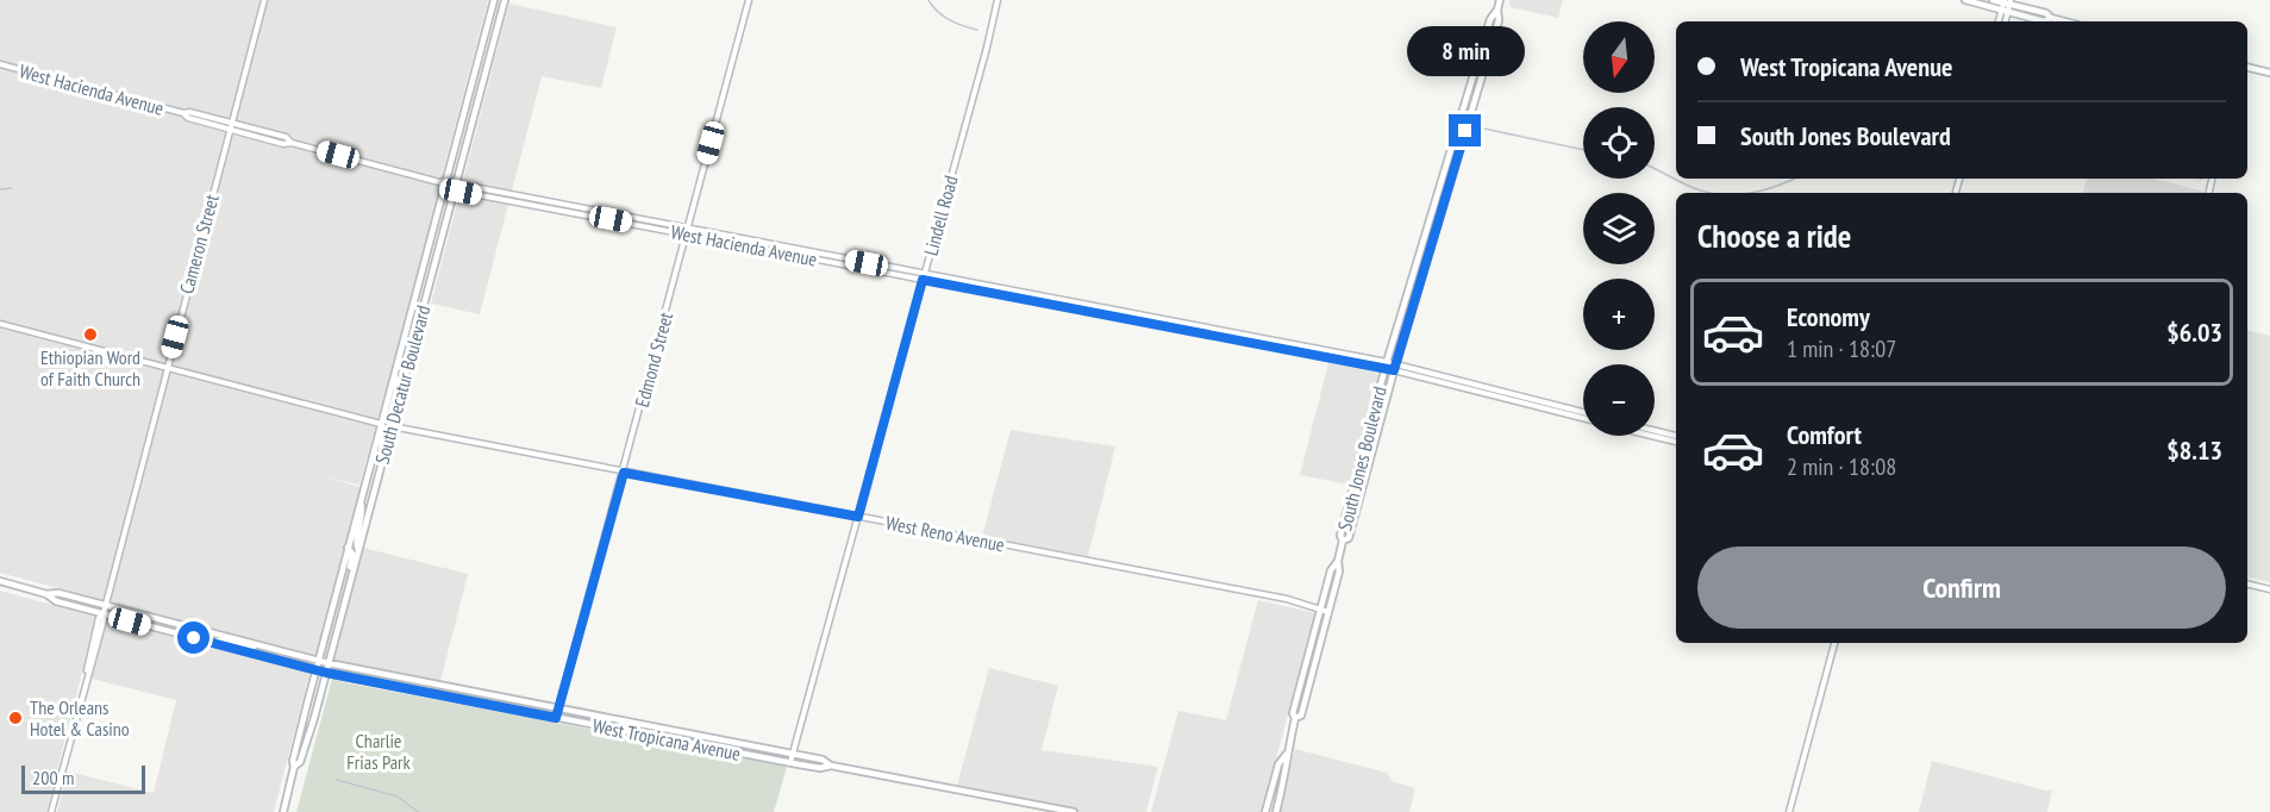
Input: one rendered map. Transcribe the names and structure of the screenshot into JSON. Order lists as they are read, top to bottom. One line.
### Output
{"streets":{"main road":["South Decatur Boulevard","South Jones Boulevard","West Tropicana Avenue"],"street":["West Hacienda Avenue","Lindell Road","Cameron Street","Edmond Street","West Reno Avenue"]},"crossings":[["West Hacienda Avenue","Lindell Road"],["West Hacienda Avenue","Cameron Street"],["West Hacienda Avenue","Edmond Street"],["West Hacienda Avenue","South Decatur Boulevard"],["West Hacienda Avenue","South Jones Boulevard"],["Lindell Road","West Reno Avenue"],["Lindell Road","West Tropicana Avenue"],["Cameron Street","West Tropicana Avenue"],["Edmond Street","West Reno Avenue"],["Edmond Street","West Tropicana Avenue"],["South Decatur Boulevard","West Reno Avenue"],["South Decatur Boulevard","West Tropicana Avenue"],["South Jones Boulevard","West Reno Avenue"]],"parks":["Charlie Frias Park"],"places":["Ethiopian Word of Faith Church","The Orleans Hotel & Casino"],"scale_bar":"200 m","north":"bottom","page":{"map_buttons":["+","−"],"banner":["West Tropicana Avenue","South Jones Boulevard"],"bubble":"8 min","heading":"Choose a ride","list":[{"name":"Economy","note":"1 min · 18:07","value":"$6.03"},{"name":"Comfort","note":"2 min · 18:08","value":"$8.13"}],"buttons":"Confirm","scale":"200 m"}}
